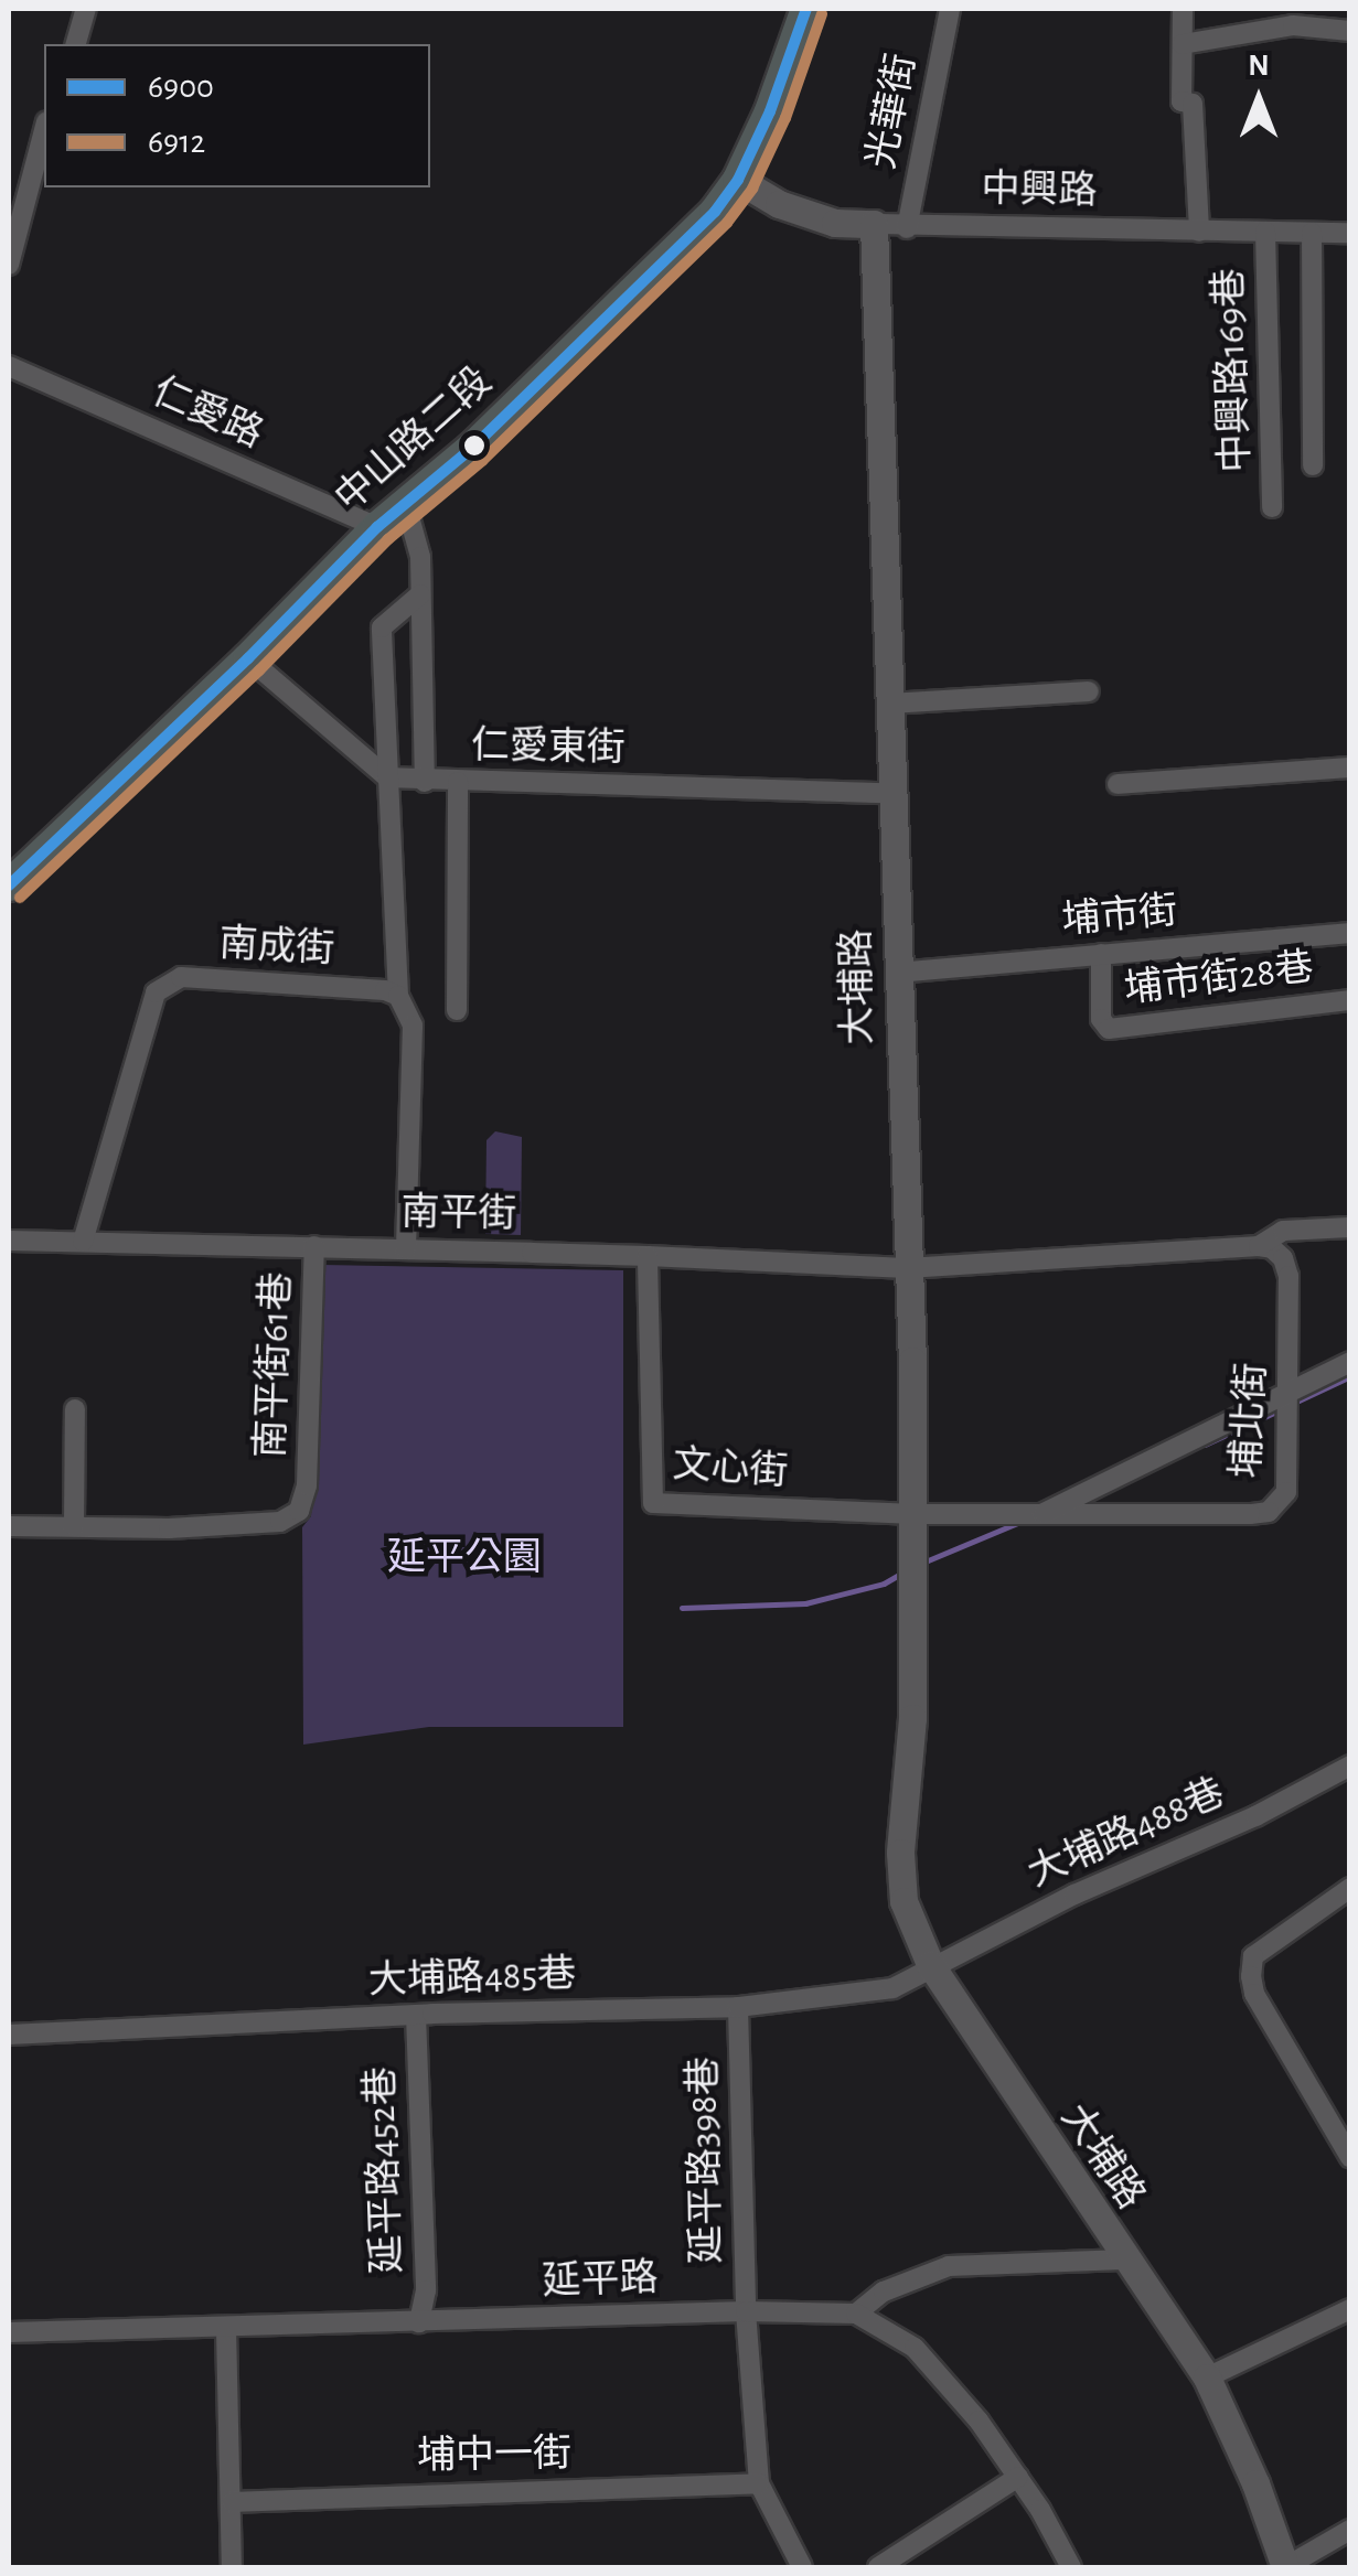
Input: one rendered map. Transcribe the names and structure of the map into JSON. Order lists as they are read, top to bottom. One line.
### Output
{"streets":{"main road":["中興路","中山路二段","大埔路"],"street":["光華街","中興路169巷","仁愛路","仁愛東街","埔市街","南成街","埔市街28巷","南平街","南平街61巷","埔北街","文心街","大埔路488巷","大埔路485巷","延平路398巷","延平路452巷","延平路","埔中一街"]},"crossings":[["光華街","中興路"],["中興路","中興路169巷"],["中興路","中山路二段"],["中興路","大埔路"],["仁愛路","中山路二段"],["仁愛東街","大埔路"],["埔市街","埔市街28巷"],["埔市街","大埔路"],["南成街","南平街"],["大埔路","南平街"],["大埔路","文心街"],["大埔路","大埔路488巷"],["大埔路","大埔路485巷"],["南平街","南平街61巷"],["南平街","文心街"],["大埔路488巷","大埔路485巷"],["大埔路485巷","延平路398巷"],["大埔路485巷","延平路452巷"],["延平路398巷","延平路"],["延平路398巷","埔中一街"],["延平路452巷","延平路"]],"parks":["延平公園"],"lines":["transit line 6900","transit line 6912"],"legend":["6900","6912"],"north":"top"}
